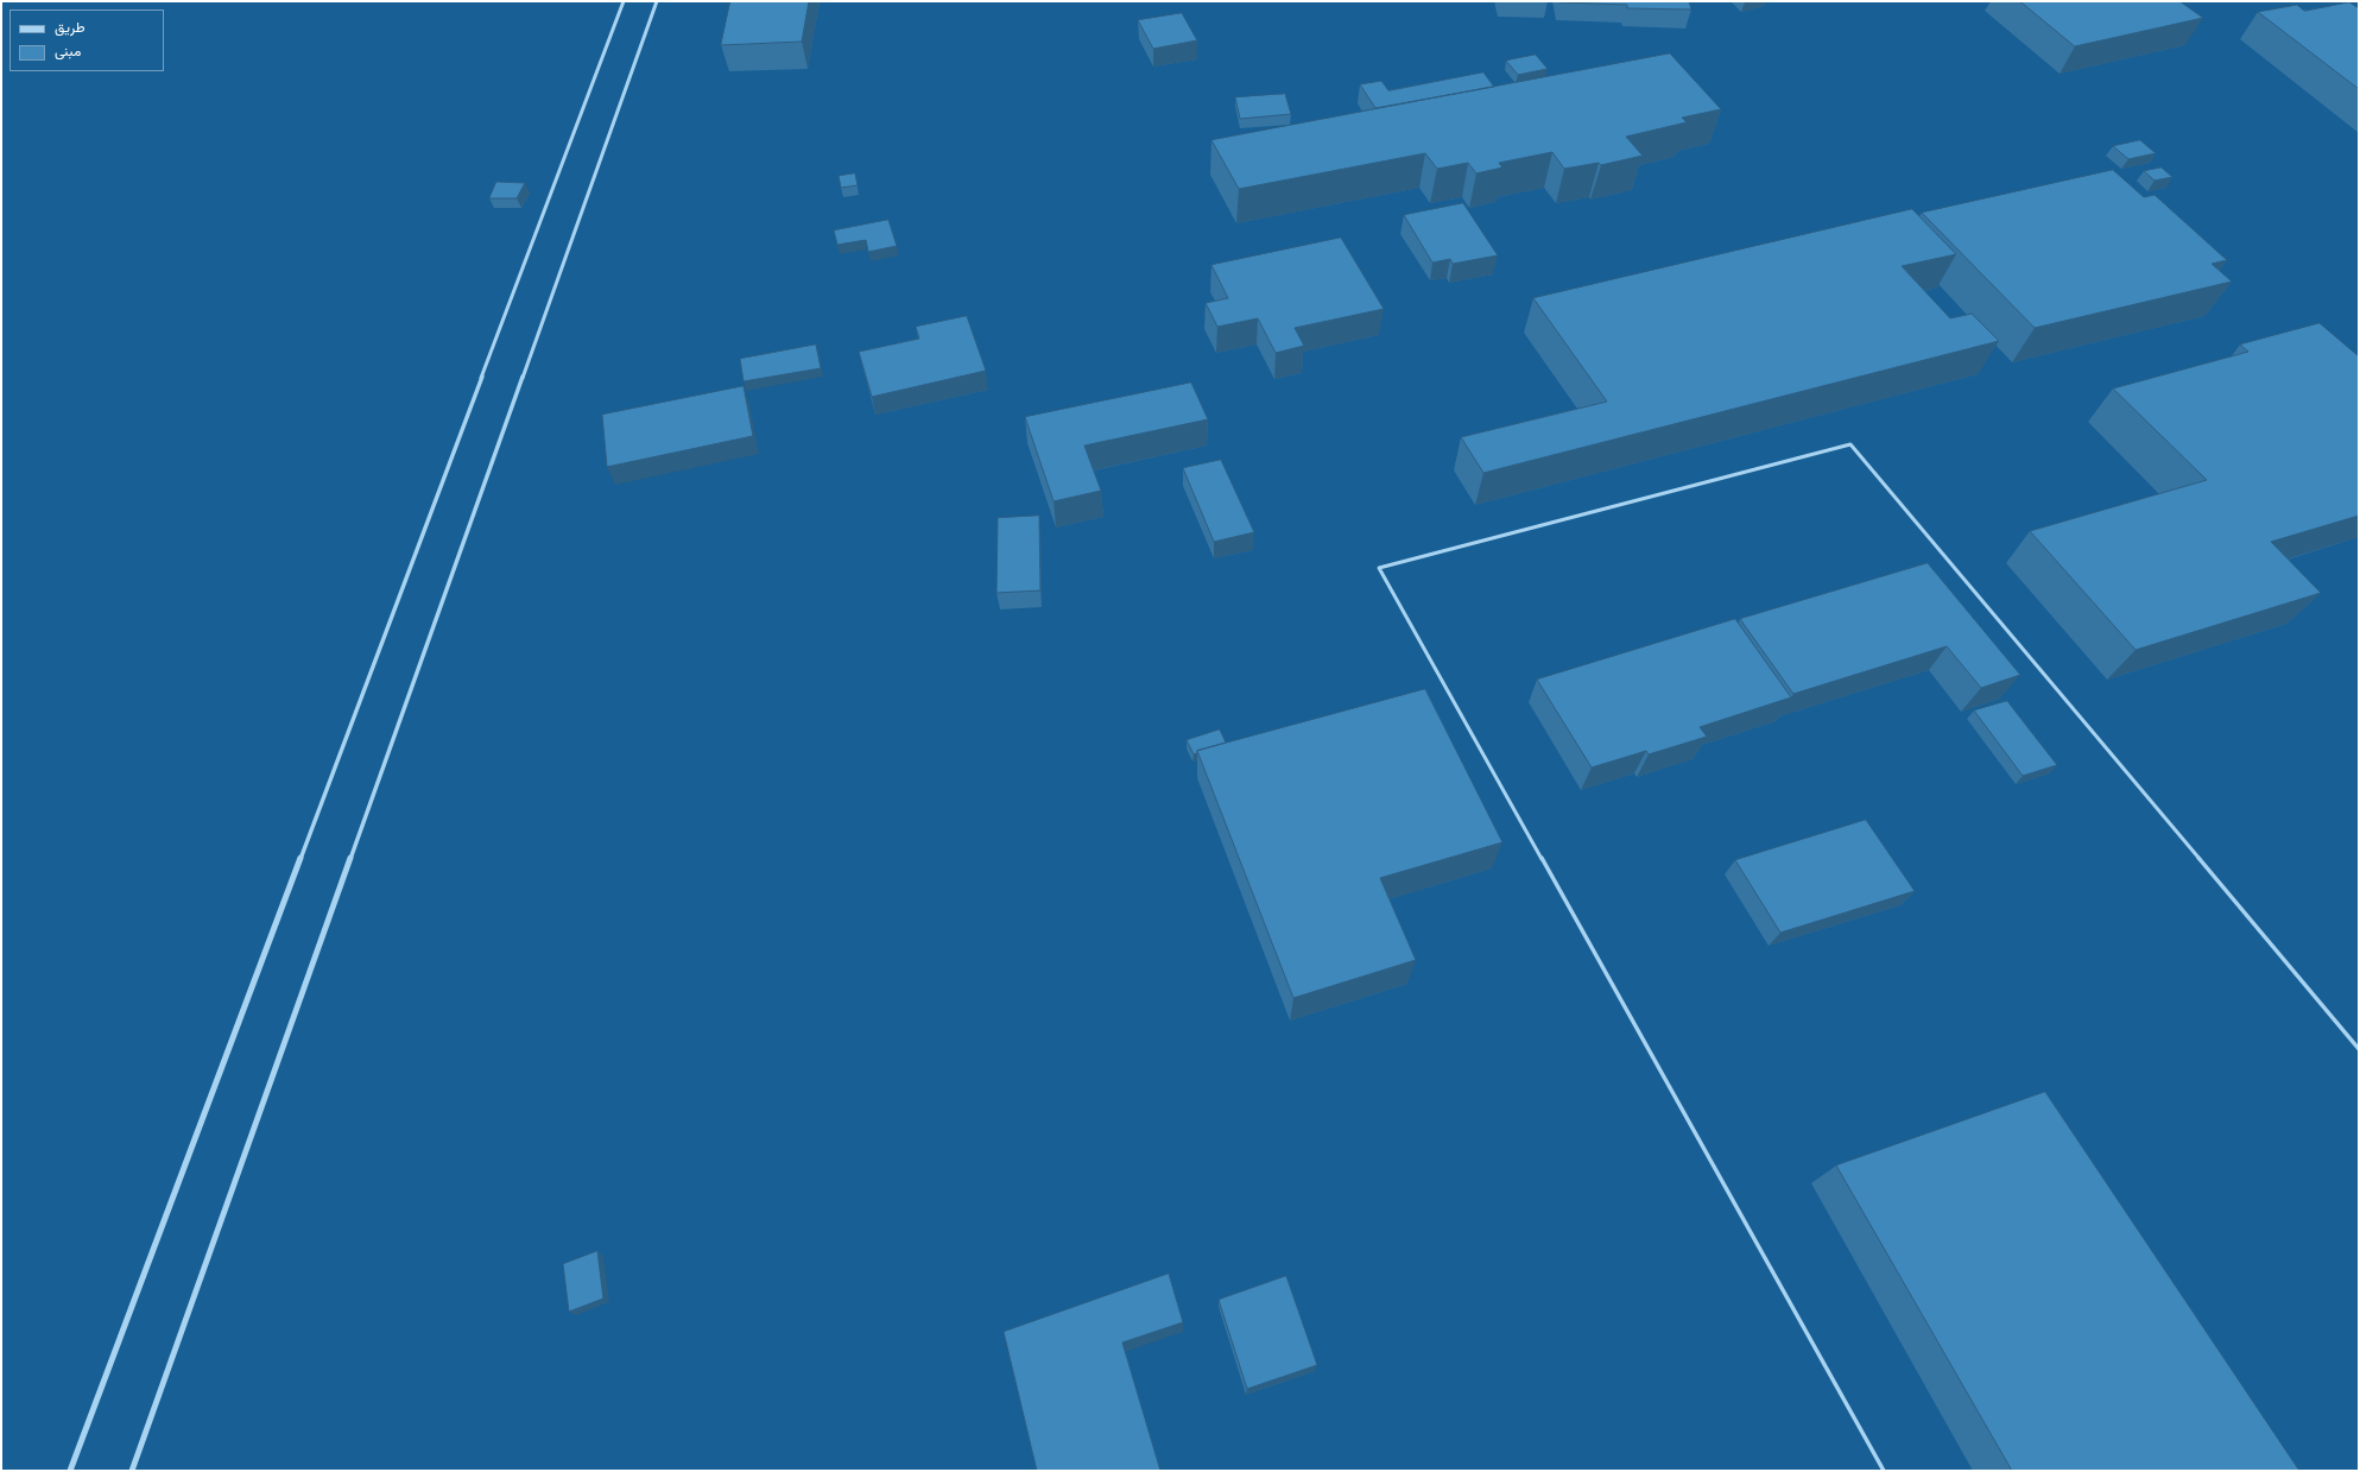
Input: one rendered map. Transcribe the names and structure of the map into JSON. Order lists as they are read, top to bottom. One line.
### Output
{"legend":["طريق","مبنى"]}
